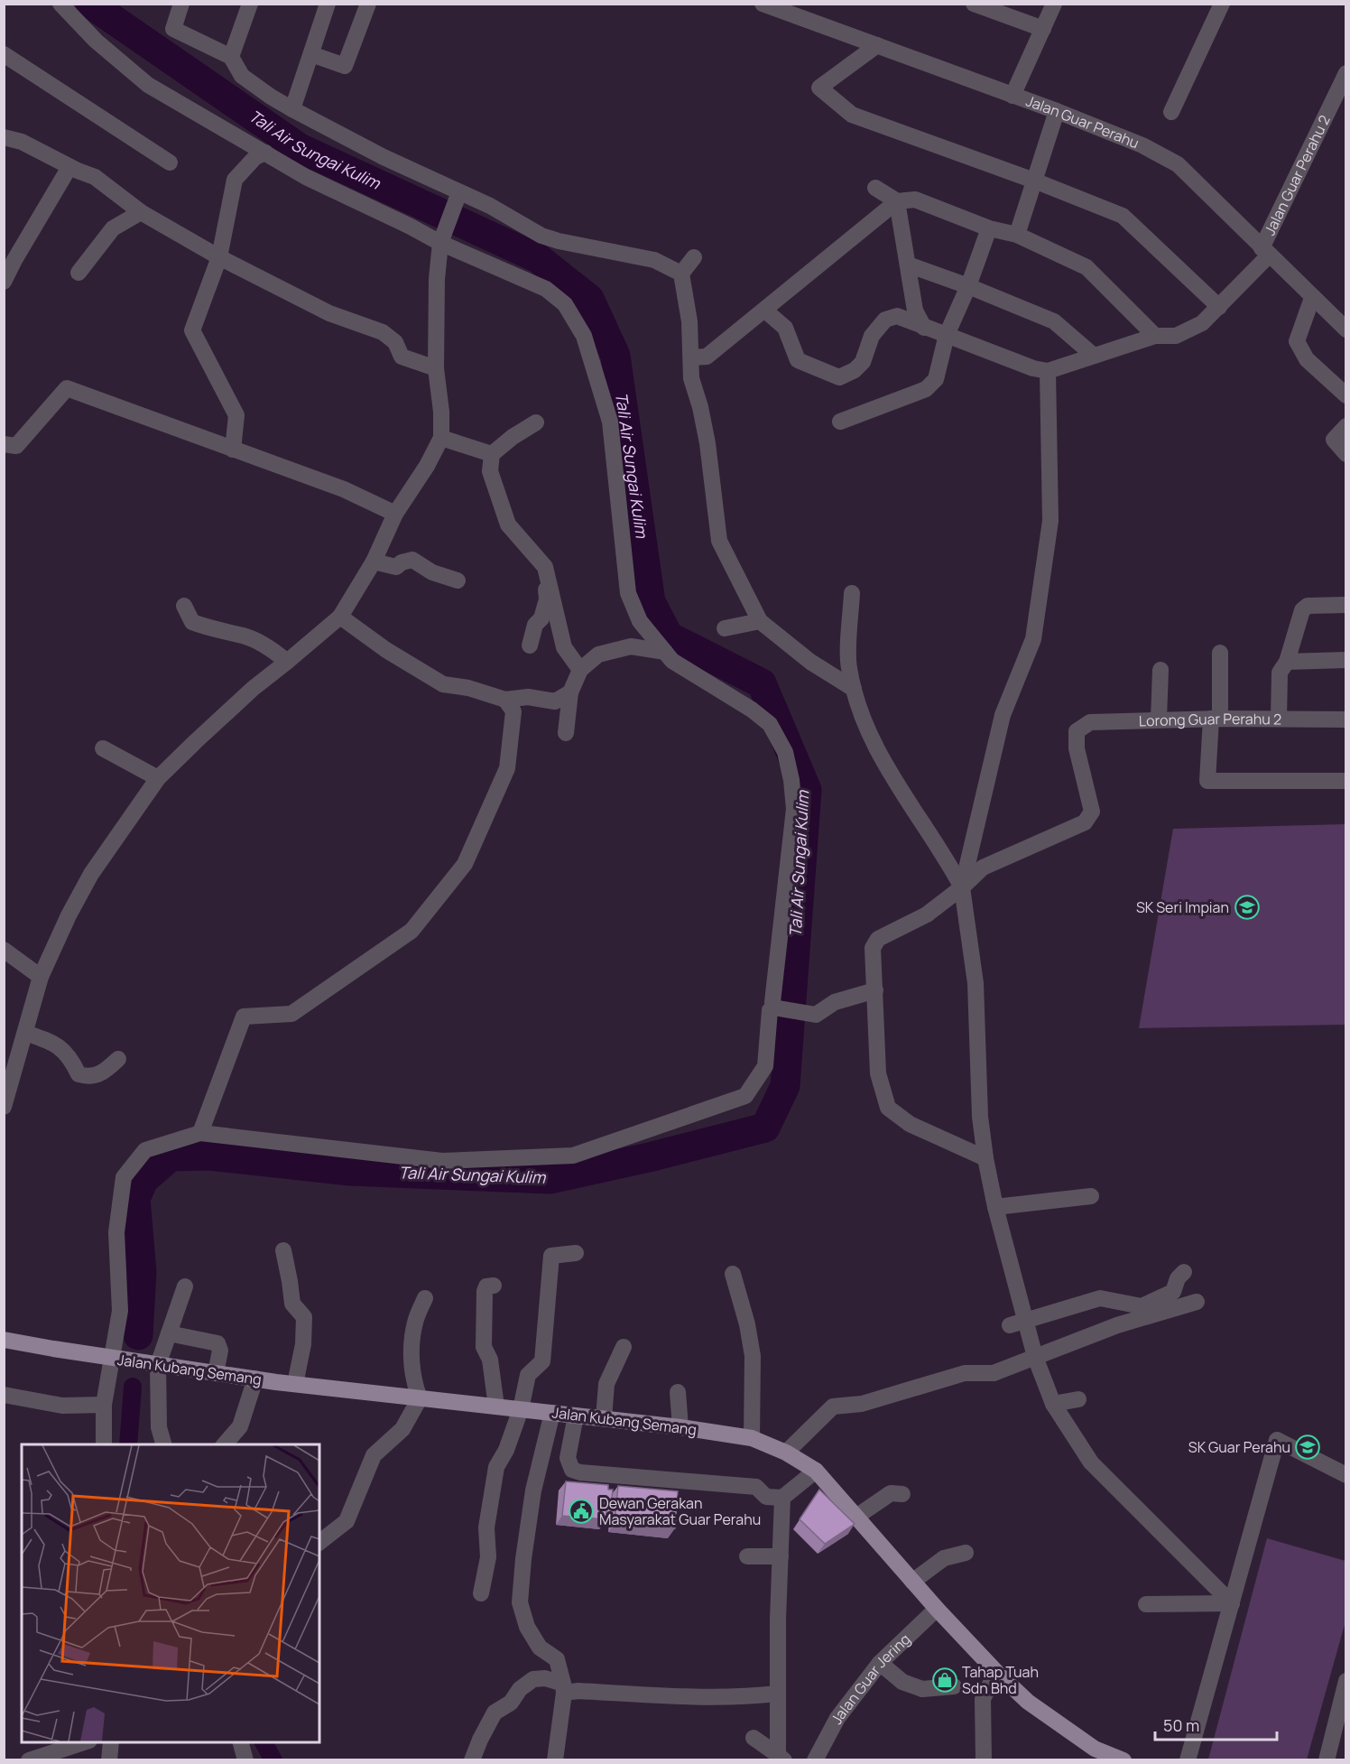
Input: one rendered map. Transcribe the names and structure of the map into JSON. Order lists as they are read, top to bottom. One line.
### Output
{"streets":{"main road":["Jalan Kubang Semang"],"street":["Jalan Guar Perahu","Jalan Guar Perahu 2","Lorong Guar Perahu 2","Jalan Guar Jering"]},"crossings":[["Jalan Guar Perahu","Jalan Guar Perahu 2"],["Jalan Kubang Semang","Jalan Guar Jering"]],"water":["Tali Air Sungai Kulim"],"places":{"school or university":["SK Seri Impian","SK Guar Perahu"],"public building":["Dewan Gerakan Masyarakat Guar Perahu"],"shop":["Tahap Tuah Sdn Bhd"]},"scale_bar":"50 m"}
